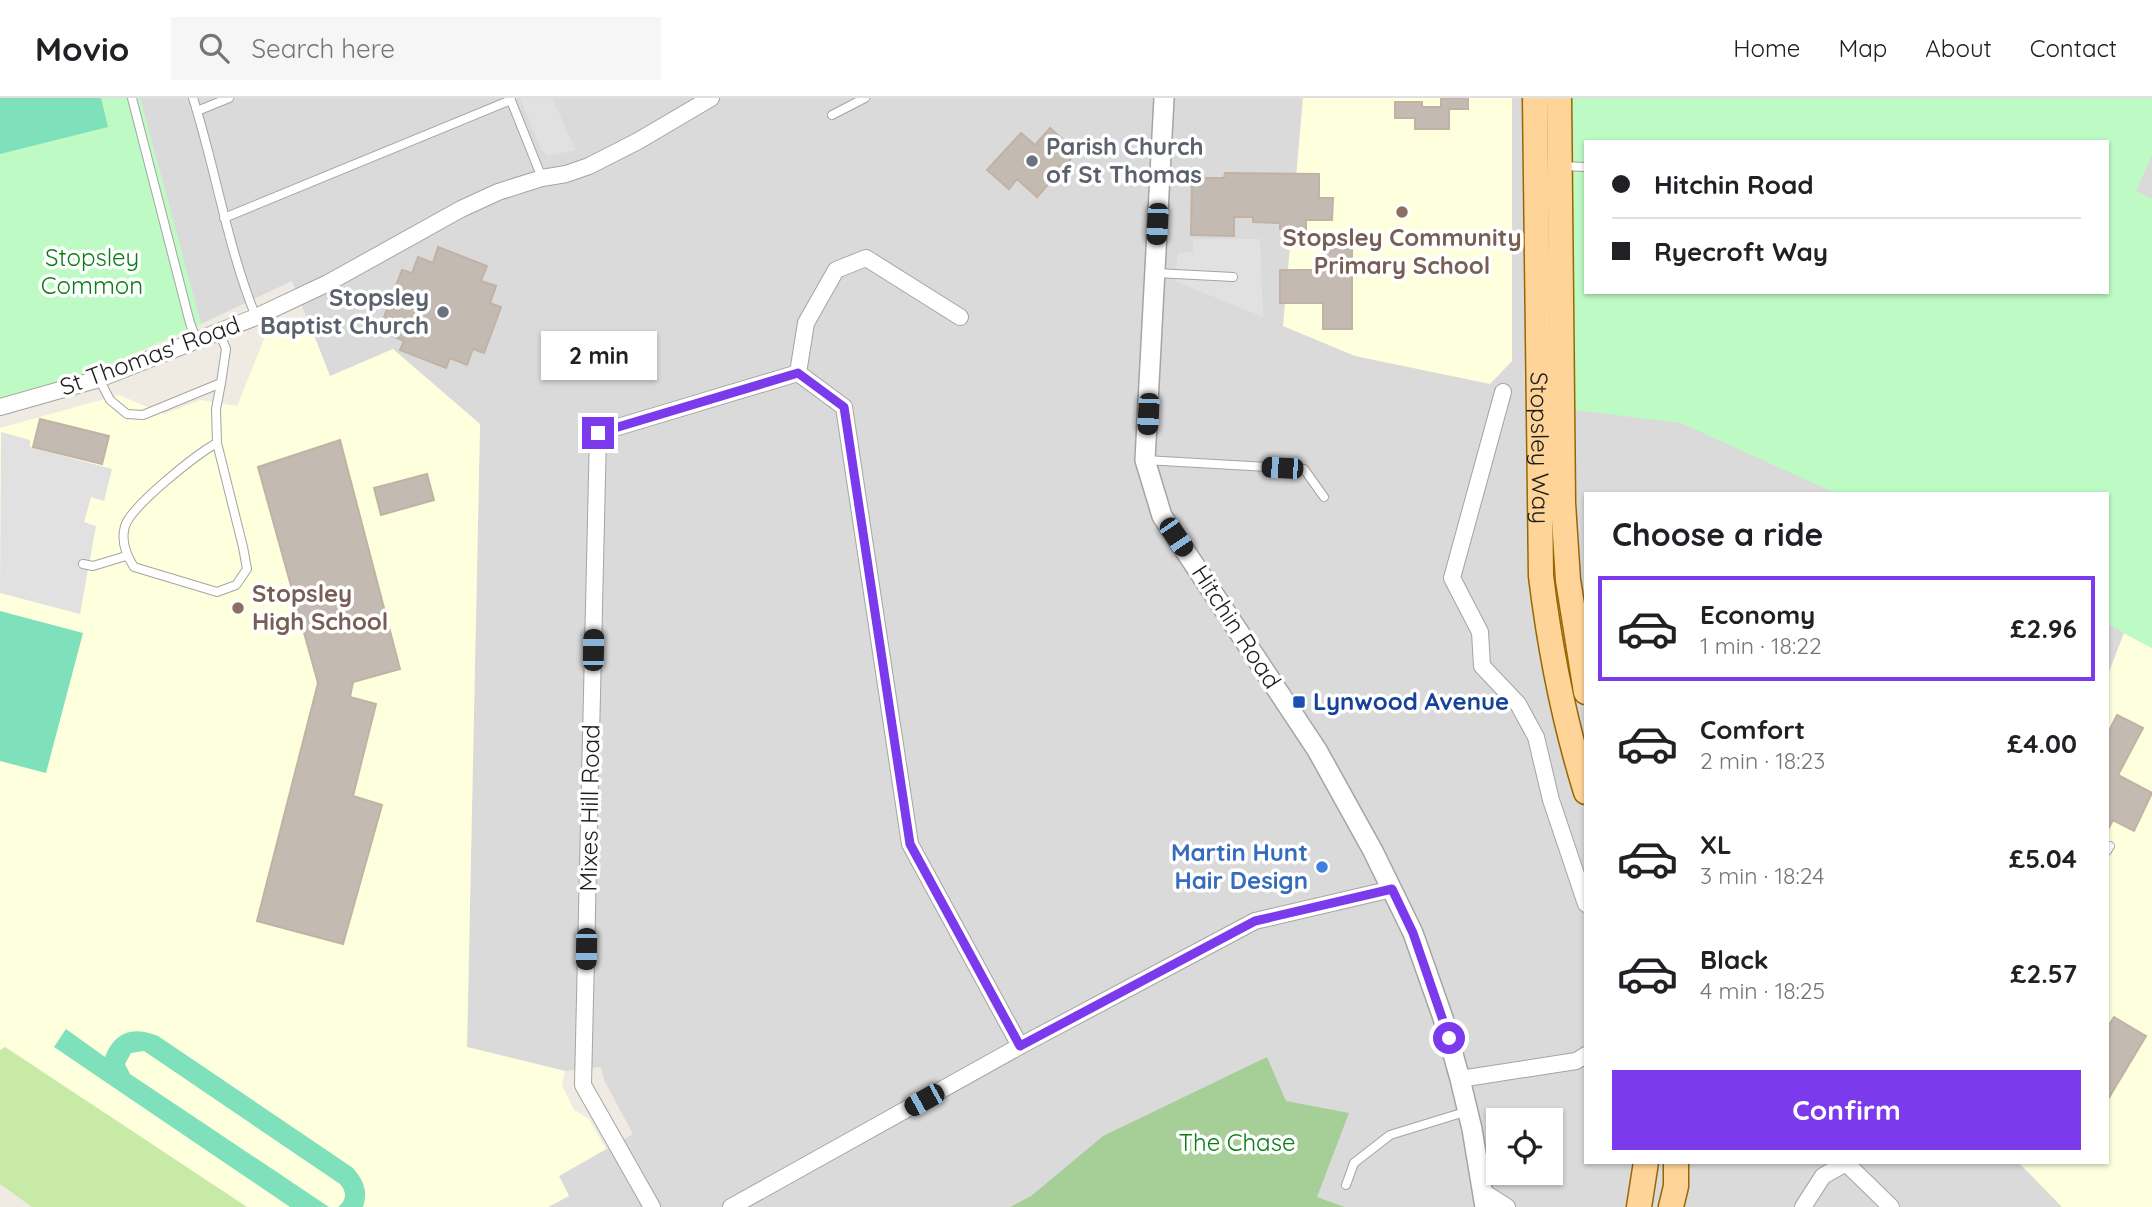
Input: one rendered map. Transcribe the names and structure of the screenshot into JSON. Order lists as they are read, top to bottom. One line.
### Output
{"streets":{"main road":["Stopsley Way"],"street":["St Thomas' Road","Hitchin Road","Mixes Hill Road"]},"parks":["Stopsley Common","The Chase"],"places":{"other":["Parish Church of St Thomas","Stopsley Community Primary School","Stopsley Baptist Church","Stopsley High School","Martin Hunt Hair Design"],"transit":["Lynwood Avenue"]},"page":{"header":"Movio","search":"Search here","nav":["Home","Map","About","Contact"],"banner":["Hitchin Road","Ryecroft Way"],"bubble":"2 min","heading":"Choose a ride","list":[{"name":"Economy","note":"1 min · 18:22","value":"£2.96"},{"name":"Comfort","note":"2 min · 18:23","value":"£4.00"},{"name":"XL","note":"3 min · 18:24","value":"£5.04"},{"name":"Black","note":"4 min · 18:25","value":"£2.57"}],"buttons":"Confirm"}}
